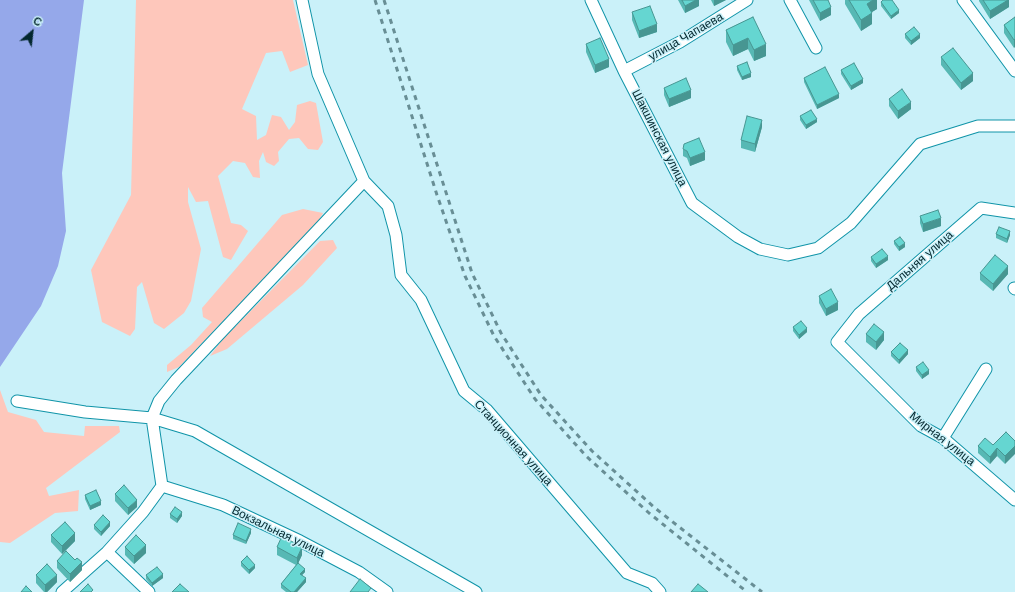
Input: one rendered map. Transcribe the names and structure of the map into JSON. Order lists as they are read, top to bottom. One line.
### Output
{"streets":{"street":["улица Чапаева","Шакшинская улица","Дальняя улица","Мирная улица","Станционная улица","Вокзальная улица"]},"crossings":[["улица Чапаева","Шакшинская улица"],["Дальняя улица","Мирная улица"]],"north":"top right"}
